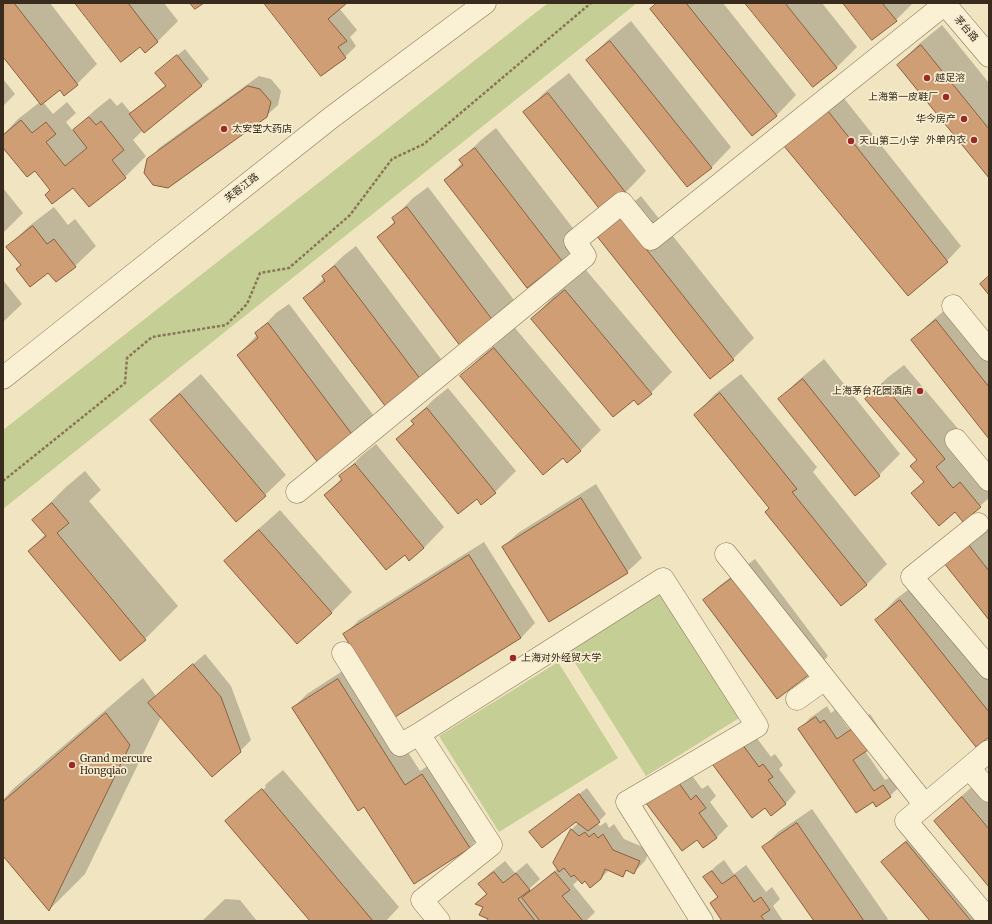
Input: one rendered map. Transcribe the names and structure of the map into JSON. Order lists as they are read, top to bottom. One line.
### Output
{"streets":{"street":["茅台路","芙蓉江路"]},"places":["越足溶","上海第一皮鞋厂","华今房产","太安堂大药店","外单内衣","天山第二小学","上海茅台花园酒店","上海对外经贸大学","Grand mercure Hongqiao"]}
